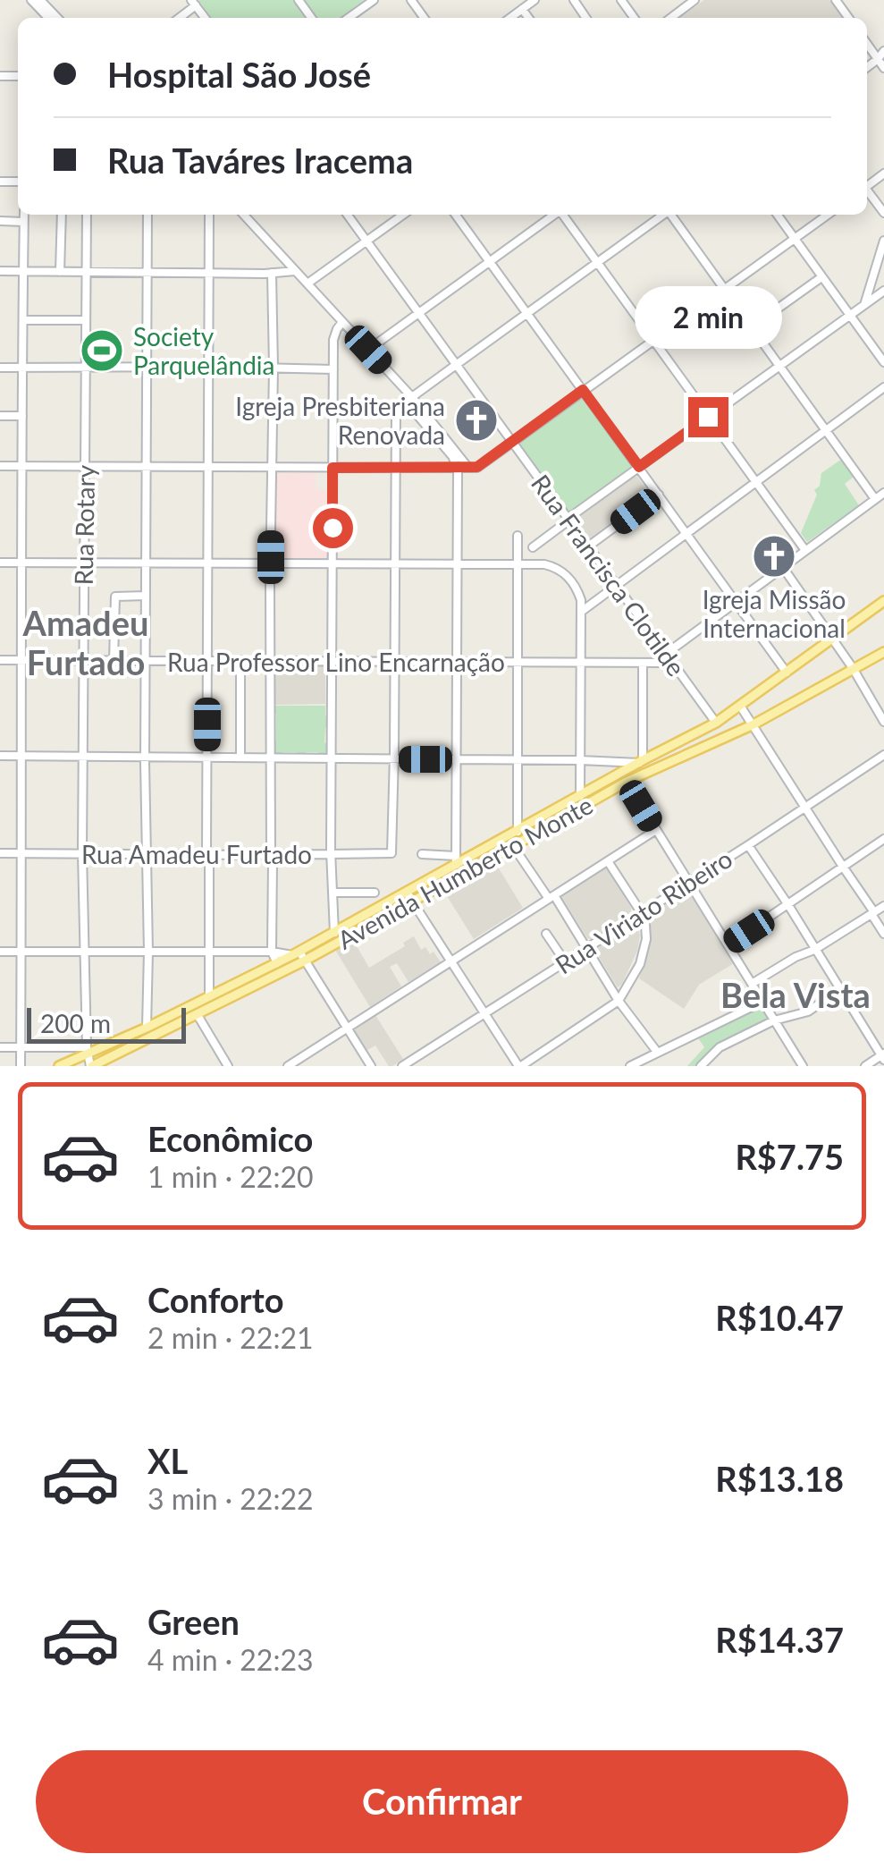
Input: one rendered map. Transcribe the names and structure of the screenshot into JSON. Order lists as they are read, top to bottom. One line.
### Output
{"streets":{"main road":["Avenida Humberto Monte"],"street":["Rua Rotary","Rua Francisca Clotilde","Rua Professor Lino Encarnação","Rua Amadeu Furtado","Rua Viriato Ribeiro"]},"crossings":[["Rua Rotary","Rua Professor Lino Encarnação"],["Rua Rotary","Rua Amadeu Furtado"],["Rua Rotary","Avenida Humberto Monte"],["Rua Francisca Clotilde","Rua Professor Lino Encarnação"],["Rua Francisca Clotilde","Avenida Humberto Monte"]],"districts":["Amadeu Furtado","Bela Vista"],"places":{"sports":["Society Parquelândia"],"church":["Igreja Presbiteriana Renovada","Igreja Missão Internacional"]},"scale_bar":"200 m","page":{"banner":["Hospital São José","Rua Taváres Iracema"],"bubble":"2 min","scale":"200 m","list":[{"name":"Econômico","note":"1 min · 22:20","value":"R$7.75"},{"name":"Conforto","note":"2 min · 22:21","value":"R$10.47"},{"name":"XL","note":"3 min · 22:22","value":"R$13.18"},{"name":"Green","note":"4 min · 22:23","value":"R$14.37"}],"buttons":"Confirmar"}}
